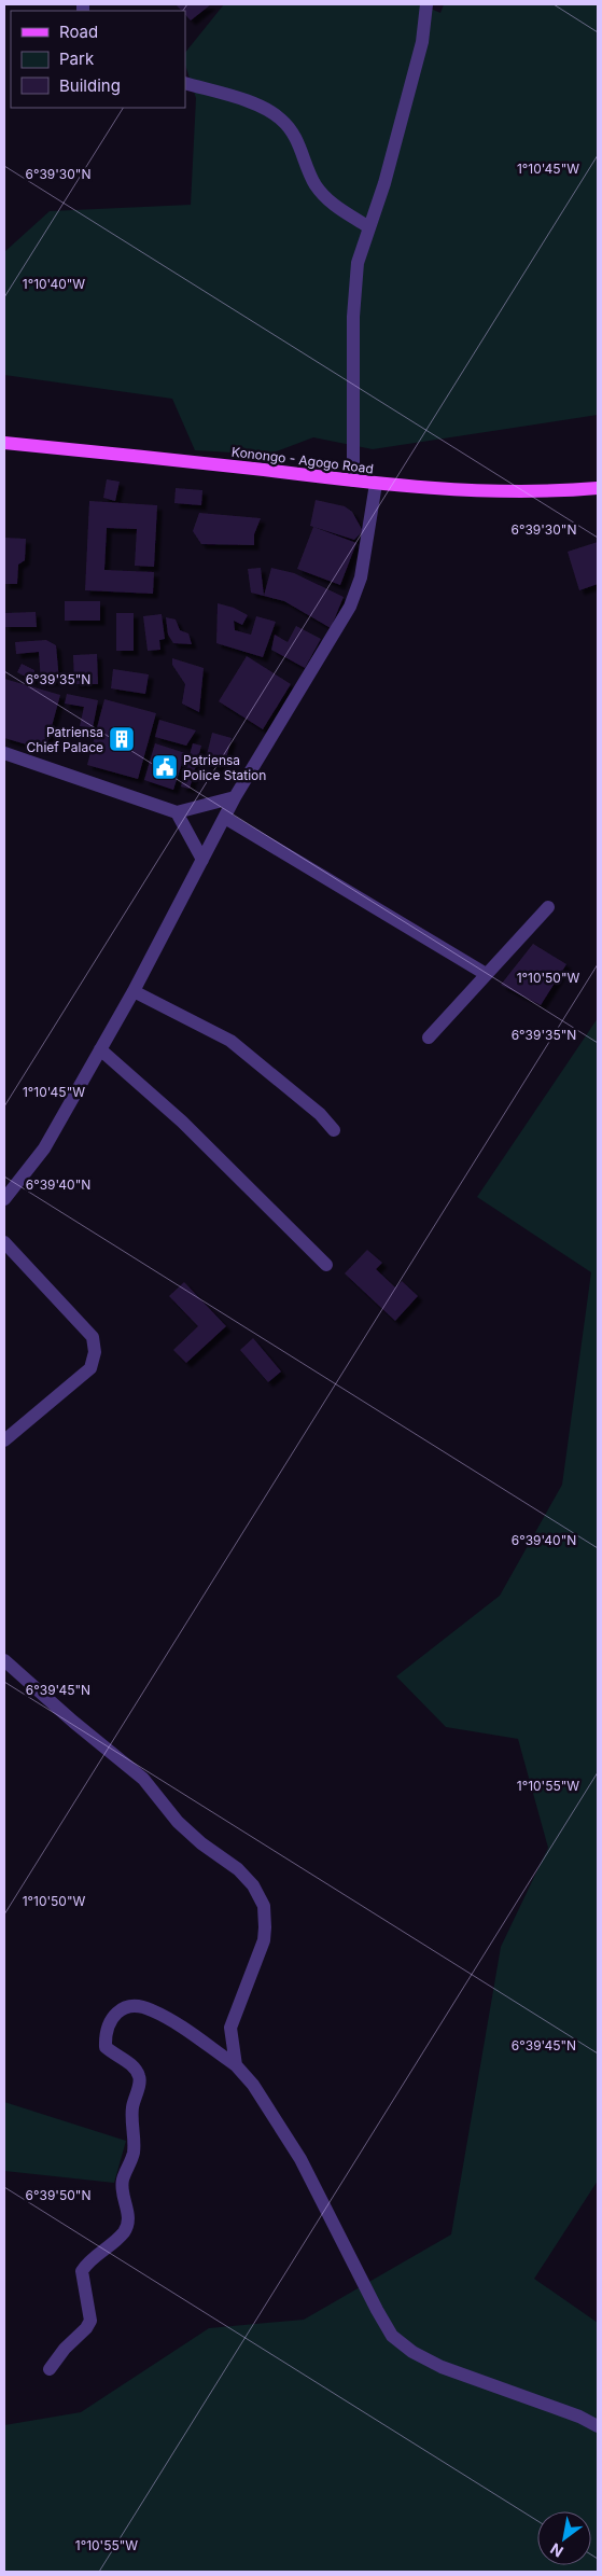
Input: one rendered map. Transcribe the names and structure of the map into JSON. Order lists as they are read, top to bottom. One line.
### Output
{"streets":{"main road":["Konongo - Agogo Road"]},"places":{"building":["Patriensa Chief Palace"],"public building":["Patriensa Police Station"]},"legend":["Road","Park","Building"],"north":"bottom left","coordinates":["1°10'45\"W","6°39'30\"N","1°10'40\"W","6°39'35\"N","1°10'50\"W","6°39'40\"N","6°39'45\"N","1°10'55\"W","6°39'50\"N"]}
